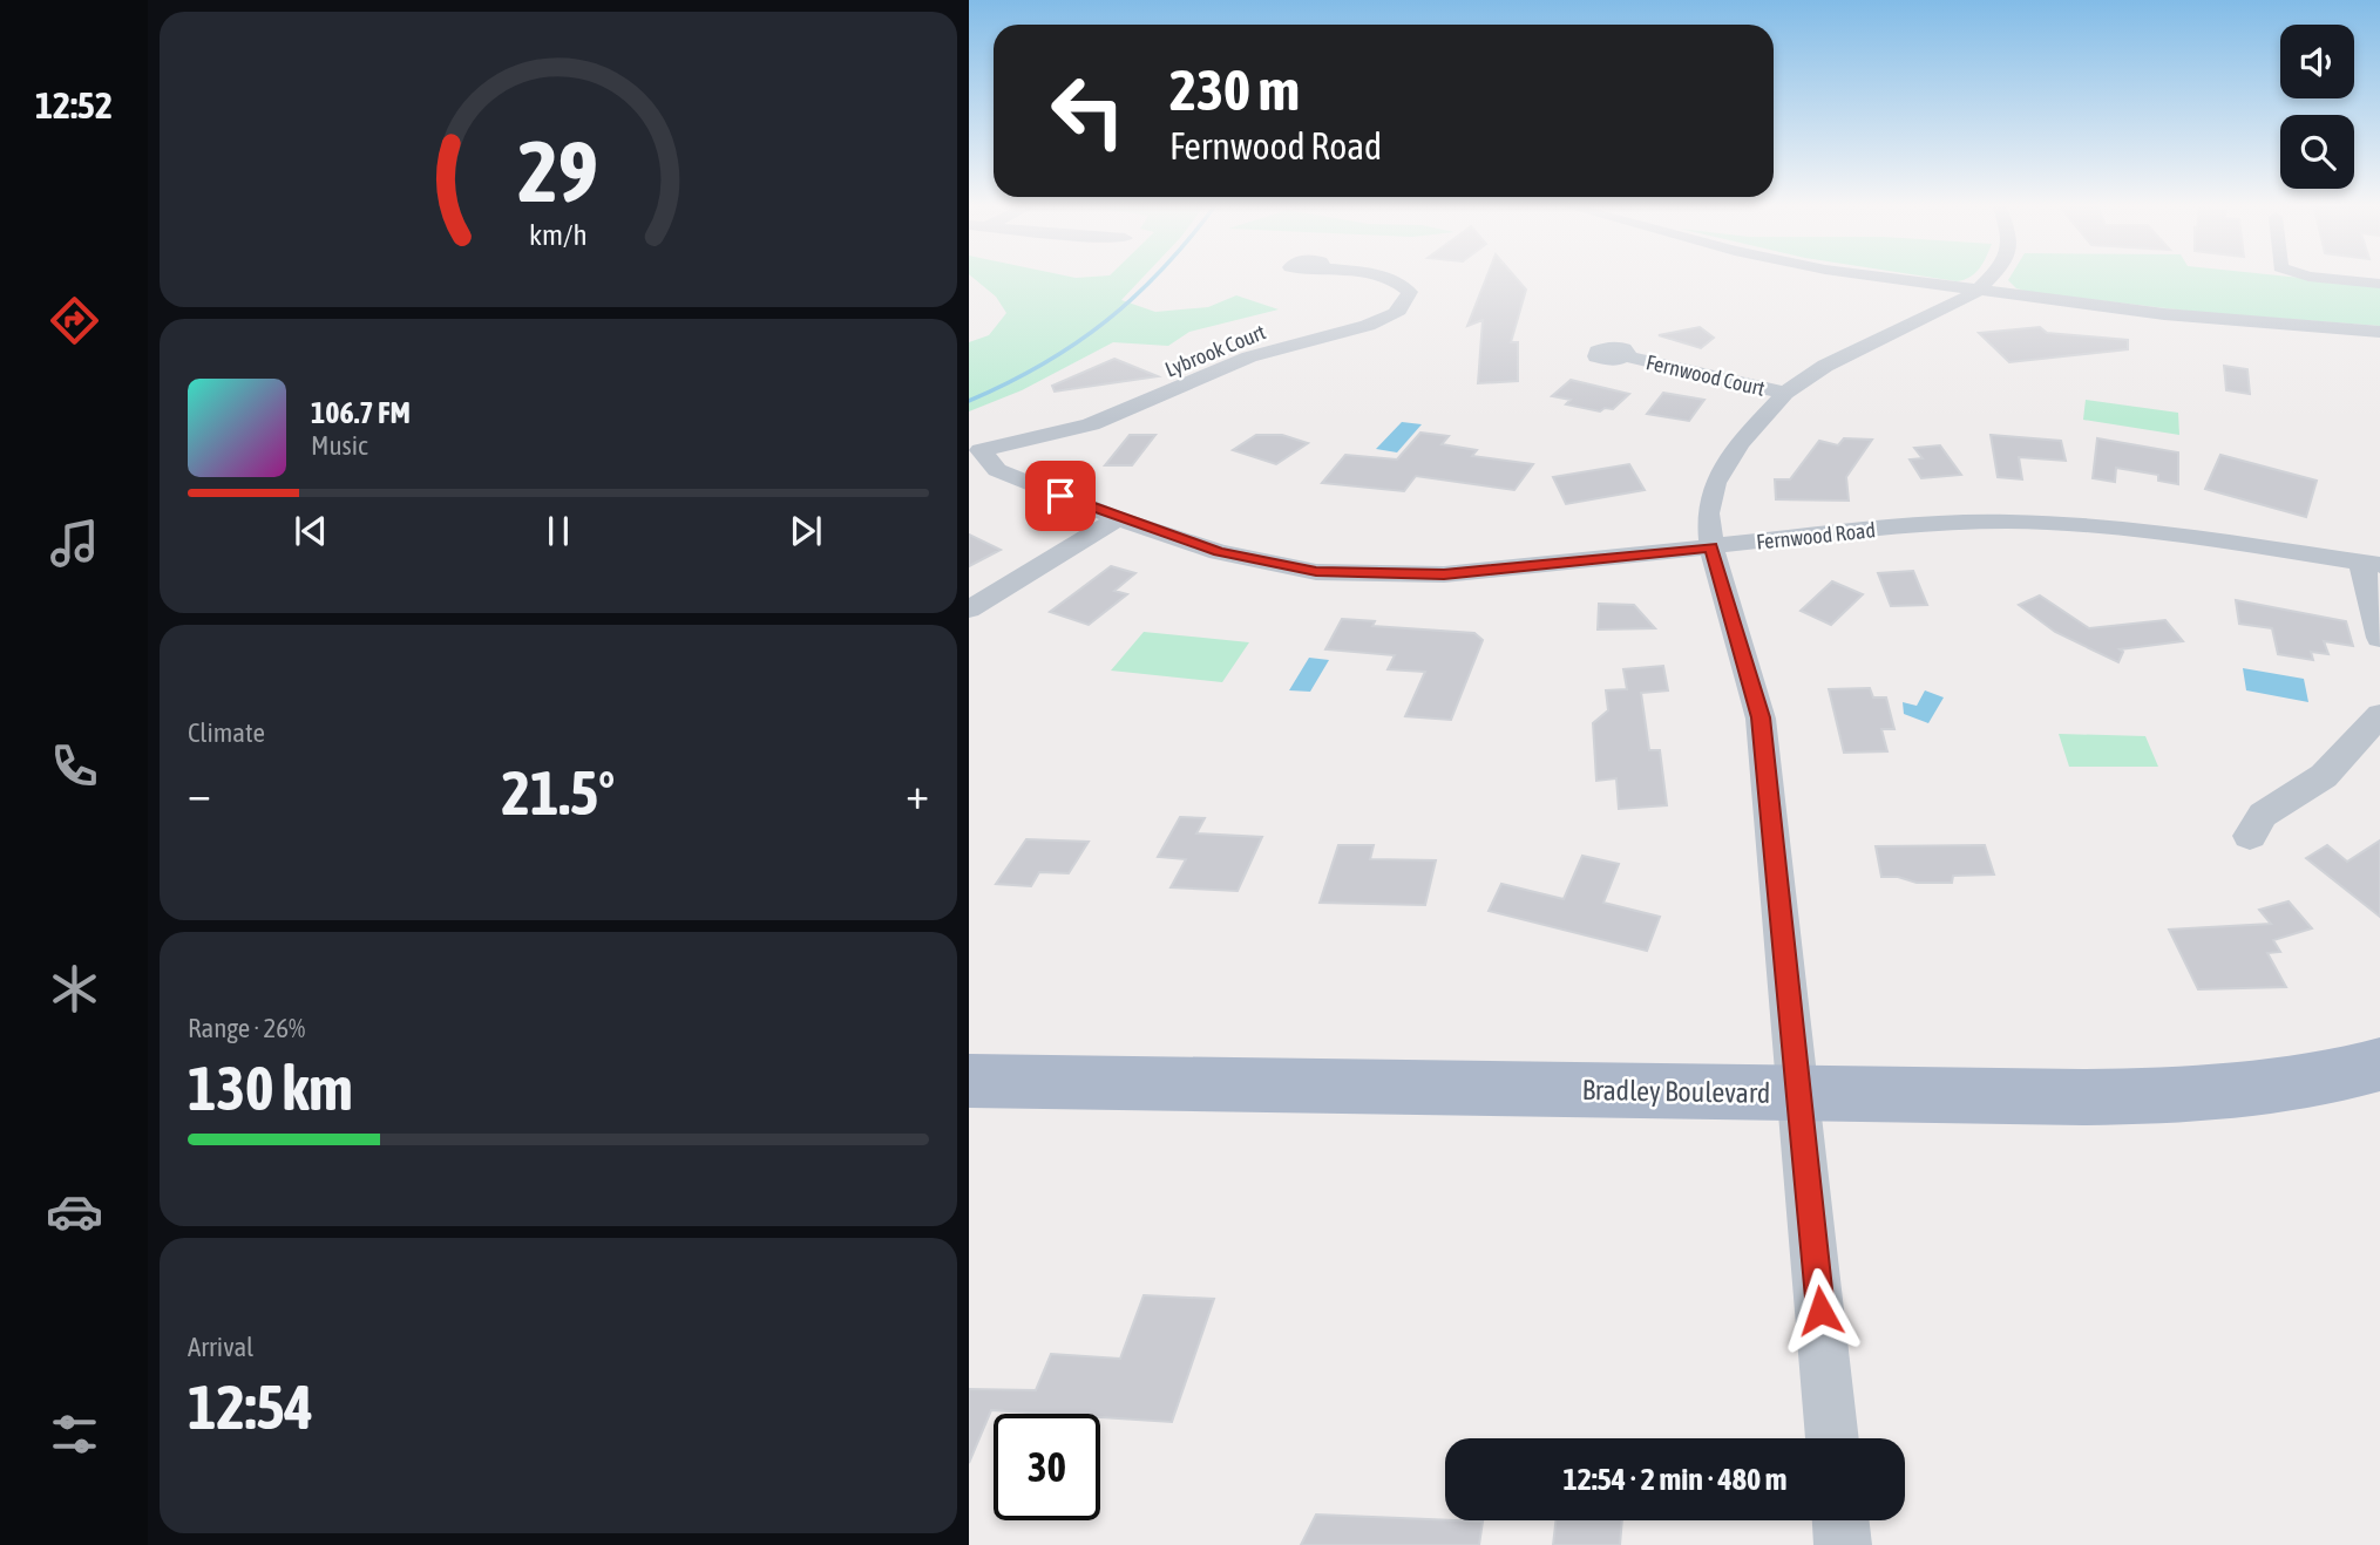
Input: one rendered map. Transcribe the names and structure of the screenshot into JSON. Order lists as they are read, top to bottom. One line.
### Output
{"streets":{"main road":["Bradley Boulevard"],"street":["Lybrook Court","Fernwood Court","Fernwood Road"]},"crossings":[["Lybrook Court","Fernwood Road"]],"page":{"tabs":"12:52","turn":["230 m","Fernwood Road"],"song":["106.7 FM","Music"],"tile":["Climate",["Range · 26%","130 km"],["Arrival","12:54"]],"heat":["−","21.5°","+"],"limit":"30","trip":"12:54 · 2 min · 480 m","gauge":["29","km/h"]}}
